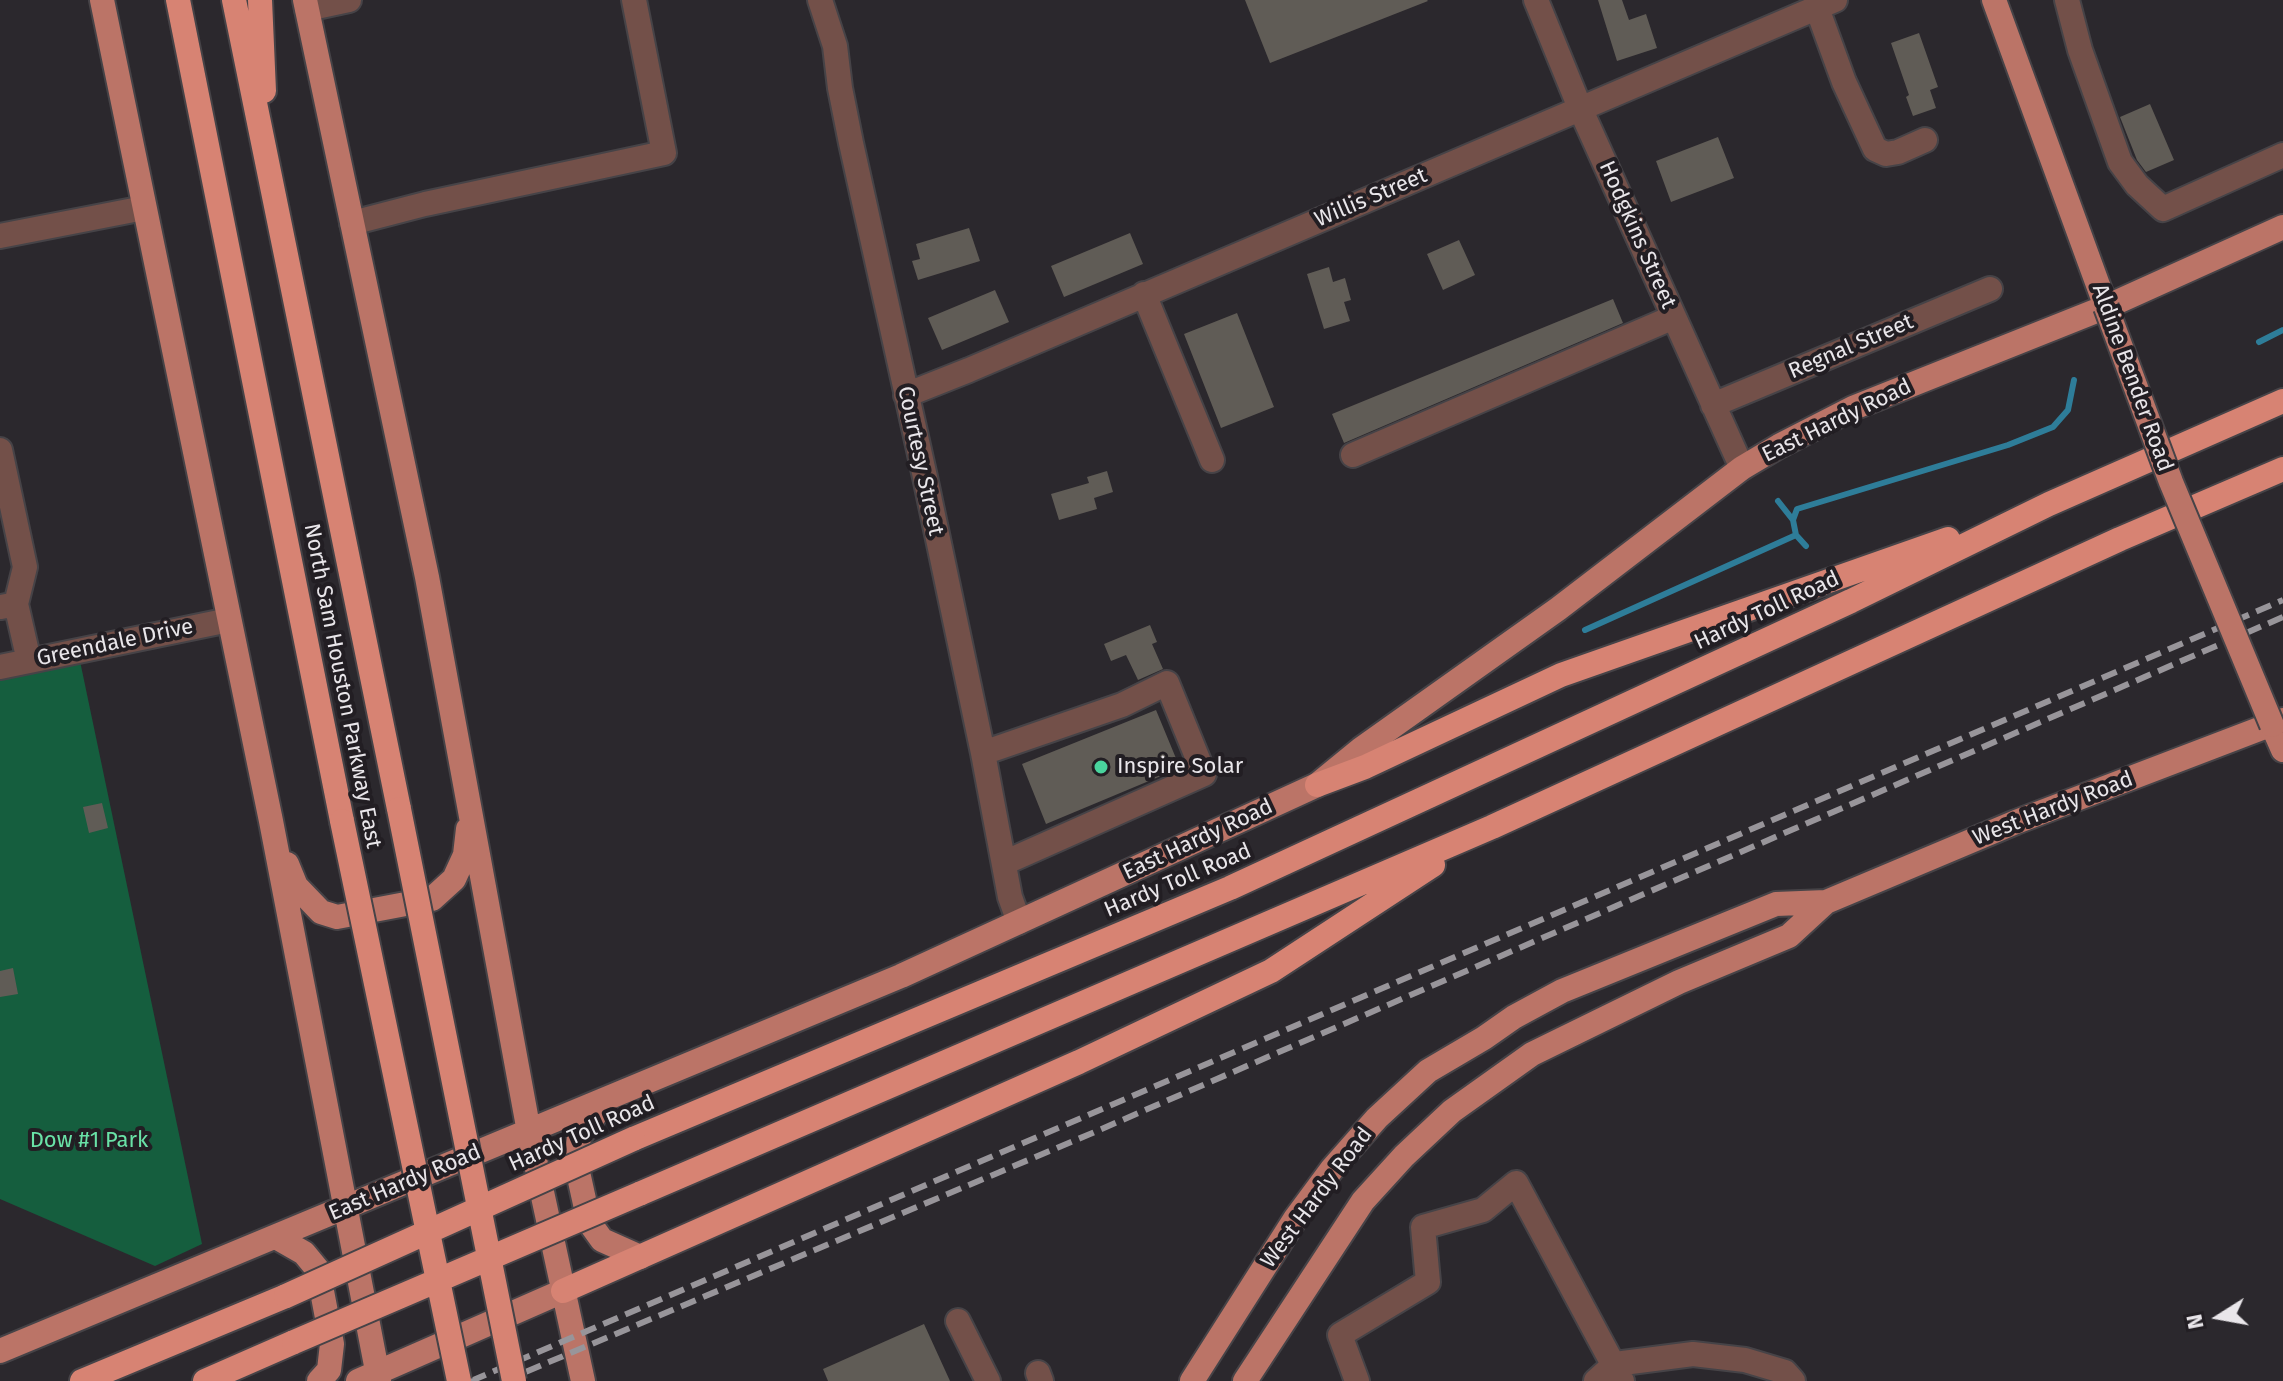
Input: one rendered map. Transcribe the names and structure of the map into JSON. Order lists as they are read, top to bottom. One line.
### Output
{"streets":{"highway":["Hardy Toll Road","North Sam Houston Parkway East"],"main road":["Aldine Bender Road","East Hardy Road","West Hardy Road"],"street":["Willis Street","Hodgkins Street","Regnal Street","Courtesy Street","Greendale Drive"]},"crossings":[["Willis Street","Hodgkins Street"],["Willis Street","Courtesy Street"],["Hodgkins Street","Regnal Street"],["Hodgkins Street","East Hardy Road"],["Aldine Bender Road","East Hardy Road"],["Aldine Bender Road","West Hardy Road"],["East Hardy Road","Courtesy Street"]],"parks":["Dow #1 Park"],"places":["Inspire Solar"],"north":"left"}
